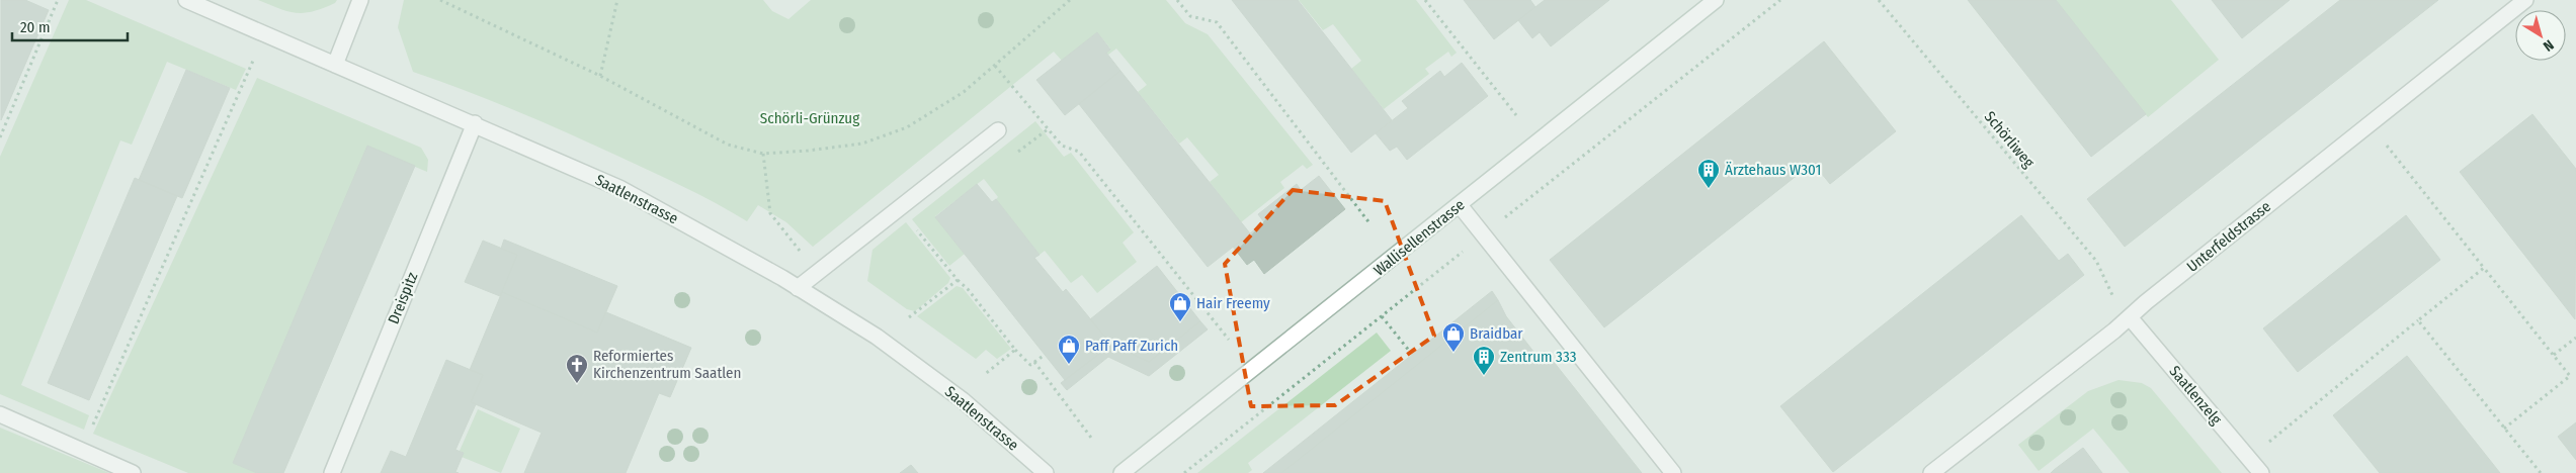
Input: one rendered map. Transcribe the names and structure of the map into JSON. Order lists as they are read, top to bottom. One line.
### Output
{"streets":{"street":["Saatlenstrasse","Unterfeldstrasse","Wallisellenstrasse","Dreispitz","Saatlenzelg"],"path":["Schörliweg"]},"crossings":[["Saatlenstrasse","Dreispitz"],["Unterfeldstrasse","Saatlenzelg"]],"parks":["Schörli-Grünzug"],"places":{"building":["Ärztehaus W301","Zentrum 333"],"shop":["Hair Freemy","Braidbar","Paff Paff Zurich"],"church":["Reformiertes Kirchenzentrum Saatlen"]},"scale_bar":"20 m","north":"bottom right"}
